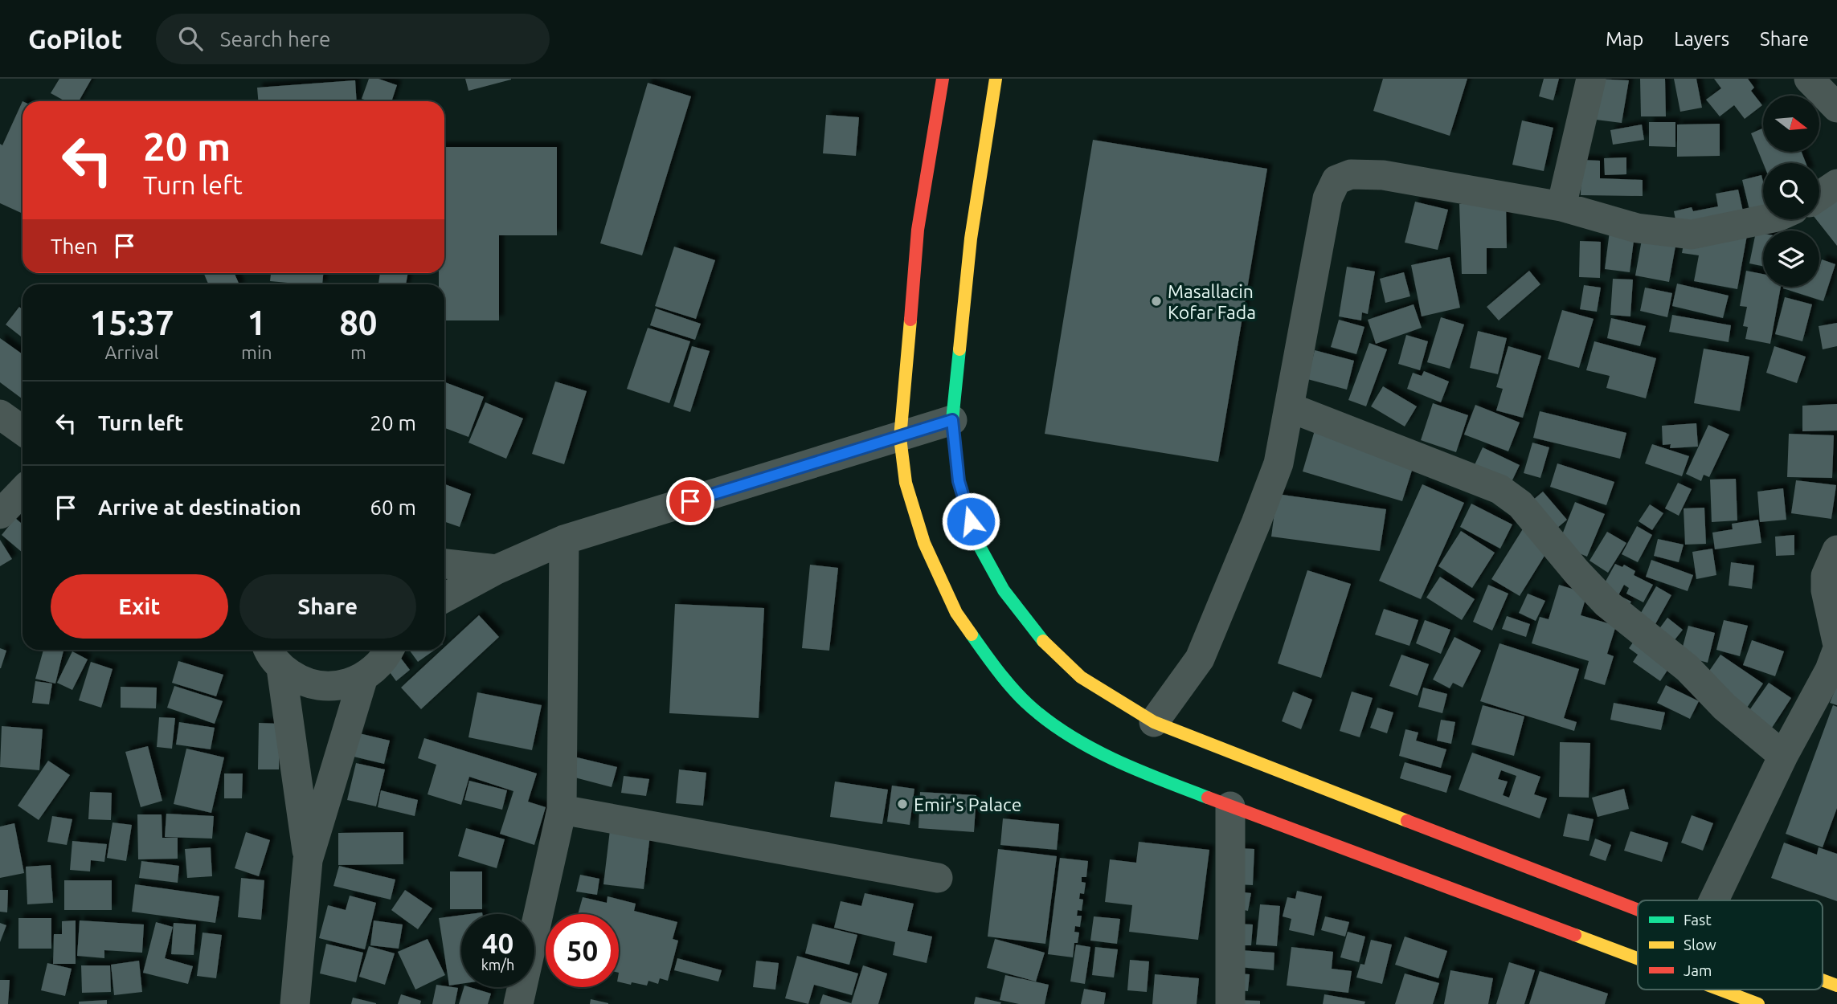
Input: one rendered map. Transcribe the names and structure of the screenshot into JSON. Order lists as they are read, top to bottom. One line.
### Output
{"places":["Masallacin Kofar Fada","Emir's Palace"],"legend":["Fast","Slow","Jam"],"north":"right","page":{"header":"GoPilot","search":"Search here","nav":["Map","Layers","Share"],"turn":["20 m","Turn left"],"then":"Then","eta":["15:37","Arrival","1","min","80","m"],"list":[{"name":"Turn left","value":"20 m"},{"name":"Arrive at destination","value":"60 m"}],"buttons":["Exit","Share"],"speed":"40 km/h","limit":"50"}}
